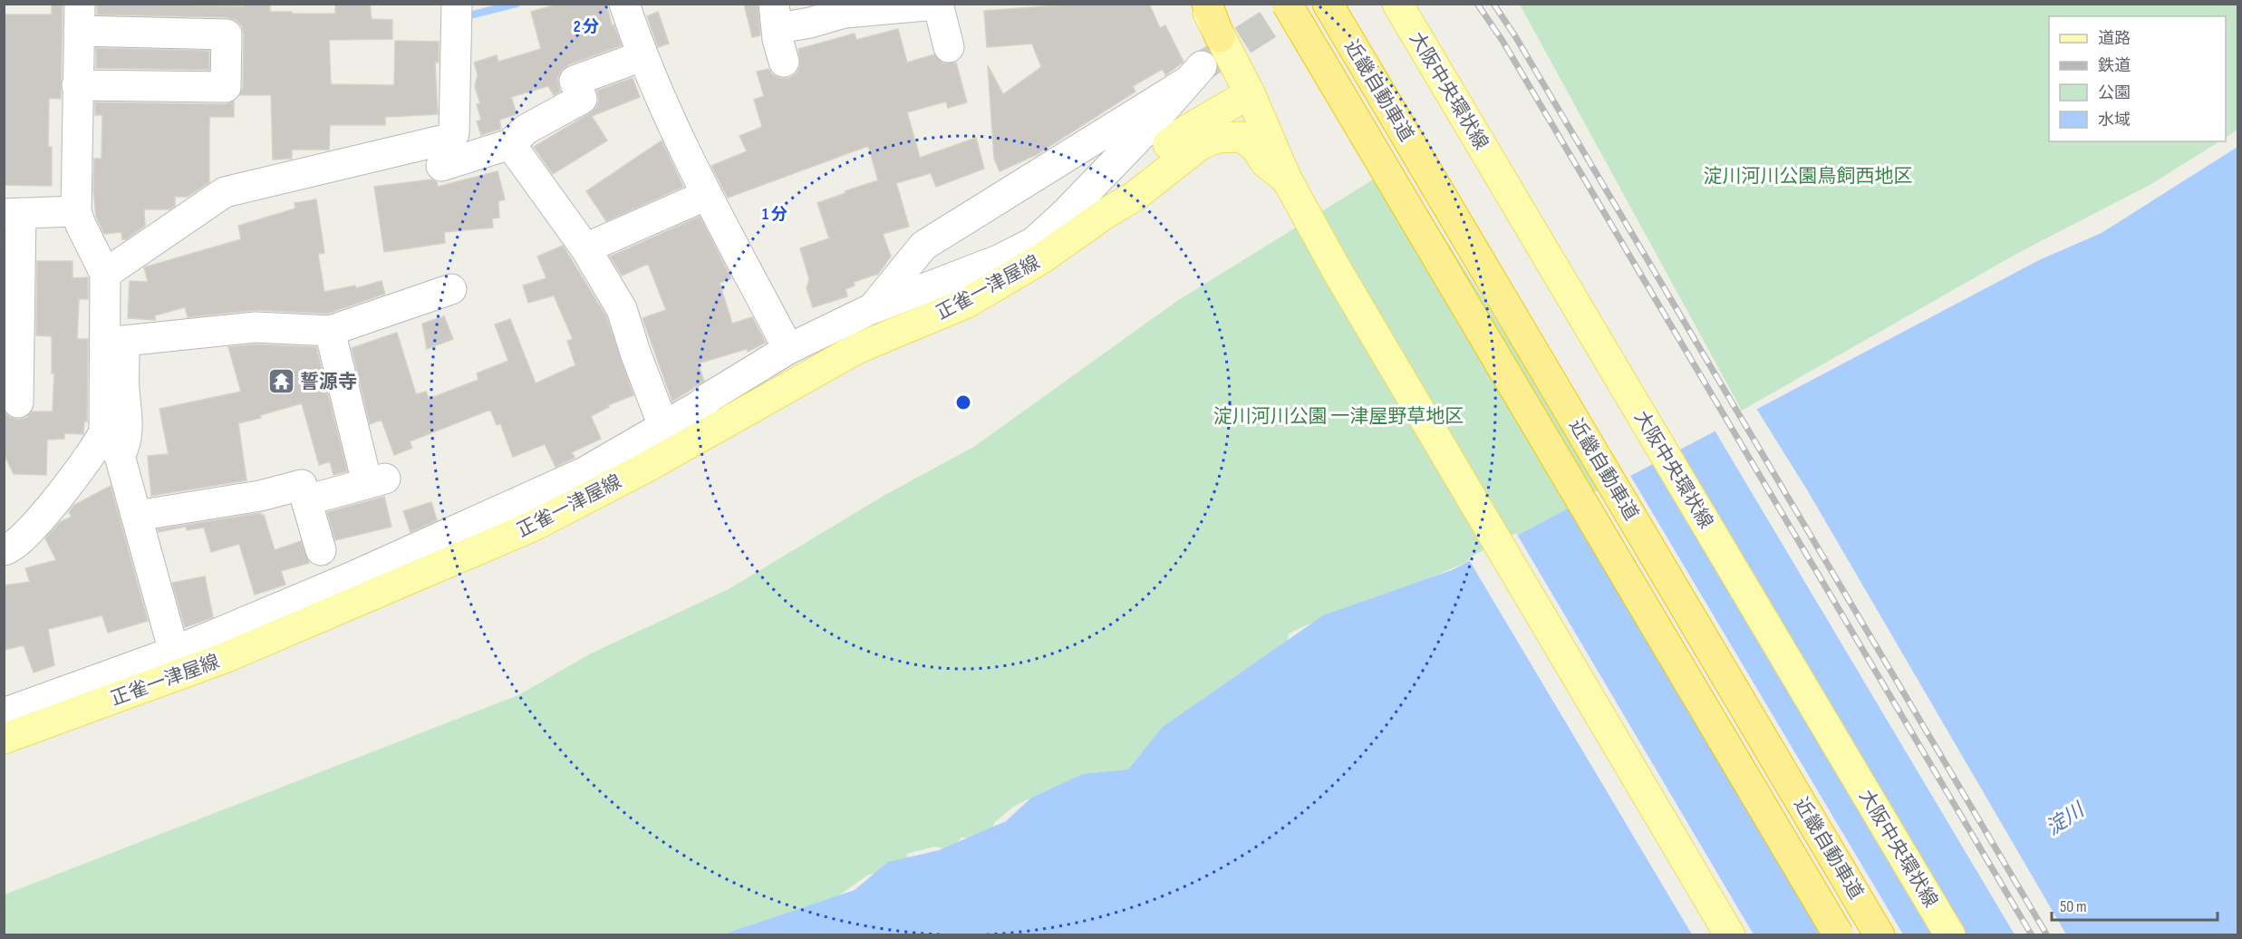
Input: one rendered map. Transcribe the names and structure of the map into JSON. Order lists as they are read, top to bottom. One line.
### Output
{"streets":{"highway":["近畿自動車道"],"main road":["大阪中央環状線","正雀一津屋線"]},"water":["淀川"],"parks":["淀川河川公園鳥飼西地区","淀川河川公園 一津屋野草地区"],"places":{"temple":["誓源寺"]},"legend":["道路","鉄道","公園","水域"],"scale_bar":"50 m","rings":["2 分","1 分"]}
